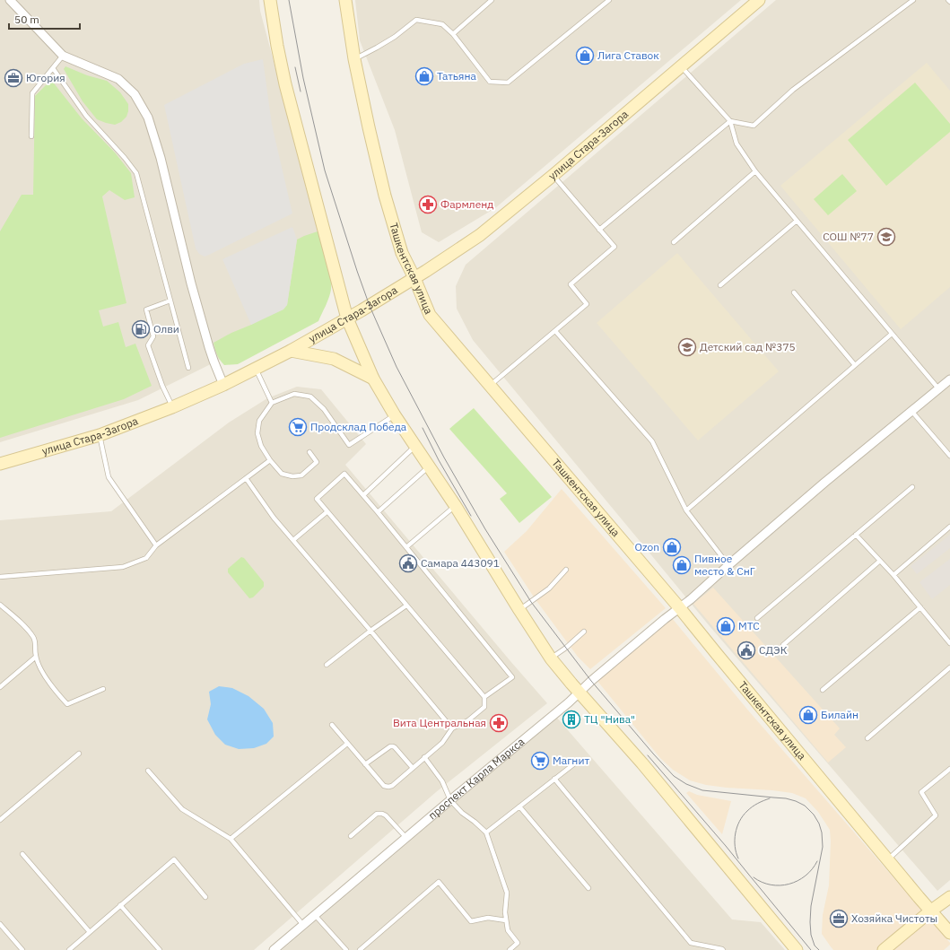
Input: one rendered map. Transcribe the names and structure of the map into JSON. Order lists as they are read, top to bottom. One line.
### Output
{"streets":{"main road":["улица Стара-Загора","Ташкентская улица"],"street":["проспект Карла Маркса"]},"crossings":[["улица Стара-Загора","Ташкентская улица"],["Ташкентская улица","проспект Карла Маркса"]],"places":{"shop":["Лига Ставок","Татьяна","Ozon","Пивное место & СнГ","МТС","Билайн"],"office":["Югория","Хозяйка Чистоты"],"pharmacy":["Фармленд","Вита Центральная"],"school or university":["СОШ №77","Детский сад №375"],"fuel station":["Олви"],"supermarket":["Продсклад Победа","Магнит"],"public building":["Самара 443091","СДЭК"],"building":["ТЦ \"Нива\""]},"scale_bar":"50 m"}
